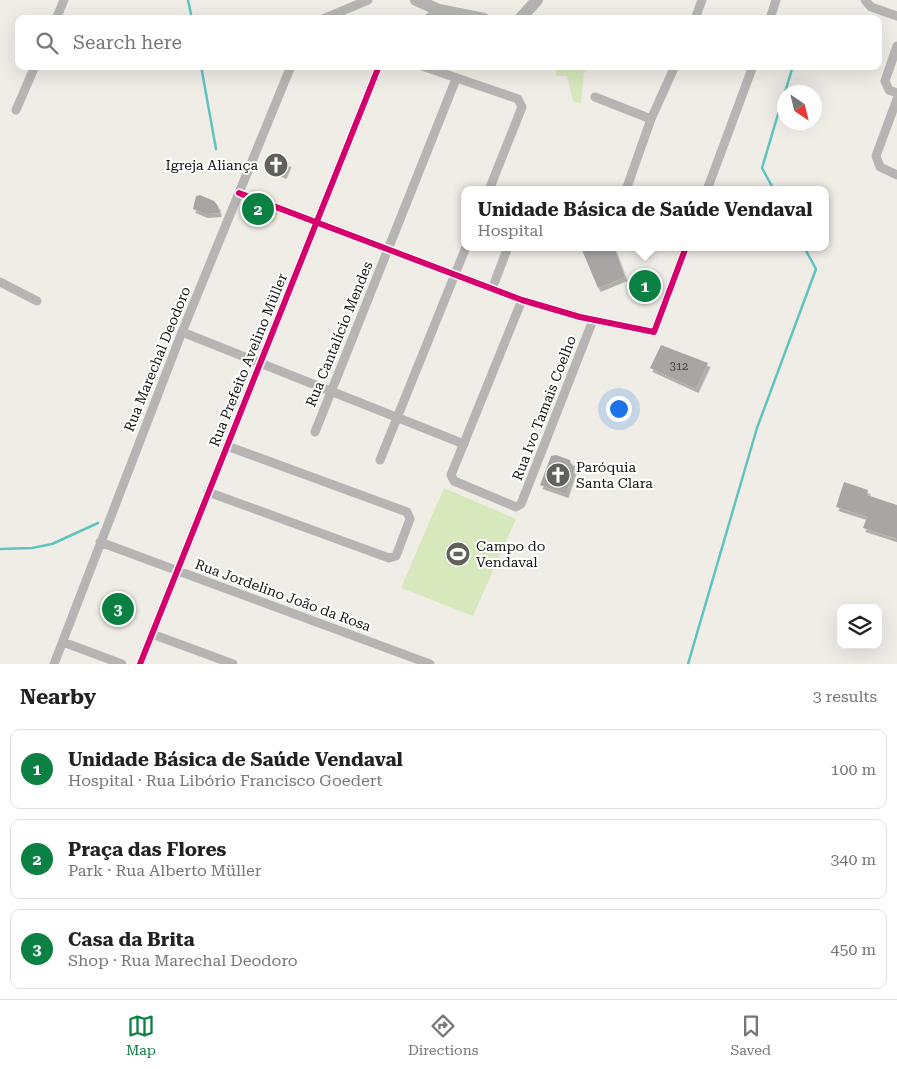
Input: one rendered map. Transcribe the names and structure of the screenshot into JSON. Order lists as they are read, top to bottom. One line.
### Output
{"streets":{"street":["Rua Cantalício Mendes","Rua Marechal Deodoro","Rua Prefeito Avelino Müller","Rua Ivo Tamais Coelho","Rua Jordelino João da Rosa"]},"crossings":[["Rua Marechal Deodoro","Rua Jordelino João da Rosa"],["Rua Prefeito Avelino Müller","Rua Jordelino João da Rosa"]],"places":{"church":["Igreja Aliança","Paróquia Santa Clara"],"sports":["Campo do Vendaval"]},"house_numbers":["312"],"north":"bottom right","page":{"search":"Search here","popup":["Unidade Básica de Saúde Vendaval","Hospital"],"pins":["2","1","3"],"heading":["Nearby","3 results"],"list":[{"mark":"1","name":"Unidade Básica de Saúde Vendaval","note":"Hospital · Rua Libório Francisco Goedert","value":"100 m"},{"mark":"2","name":"Praça das Flores","note":"Park · Rua Alberto Müller","value":"340 m"},{"mark":"3","name":"Casa da Brita","note":"Shop · Rua Marechal Deodoro","value":"450 m"}],"nav":["Map","Directions","Saved"]}}
